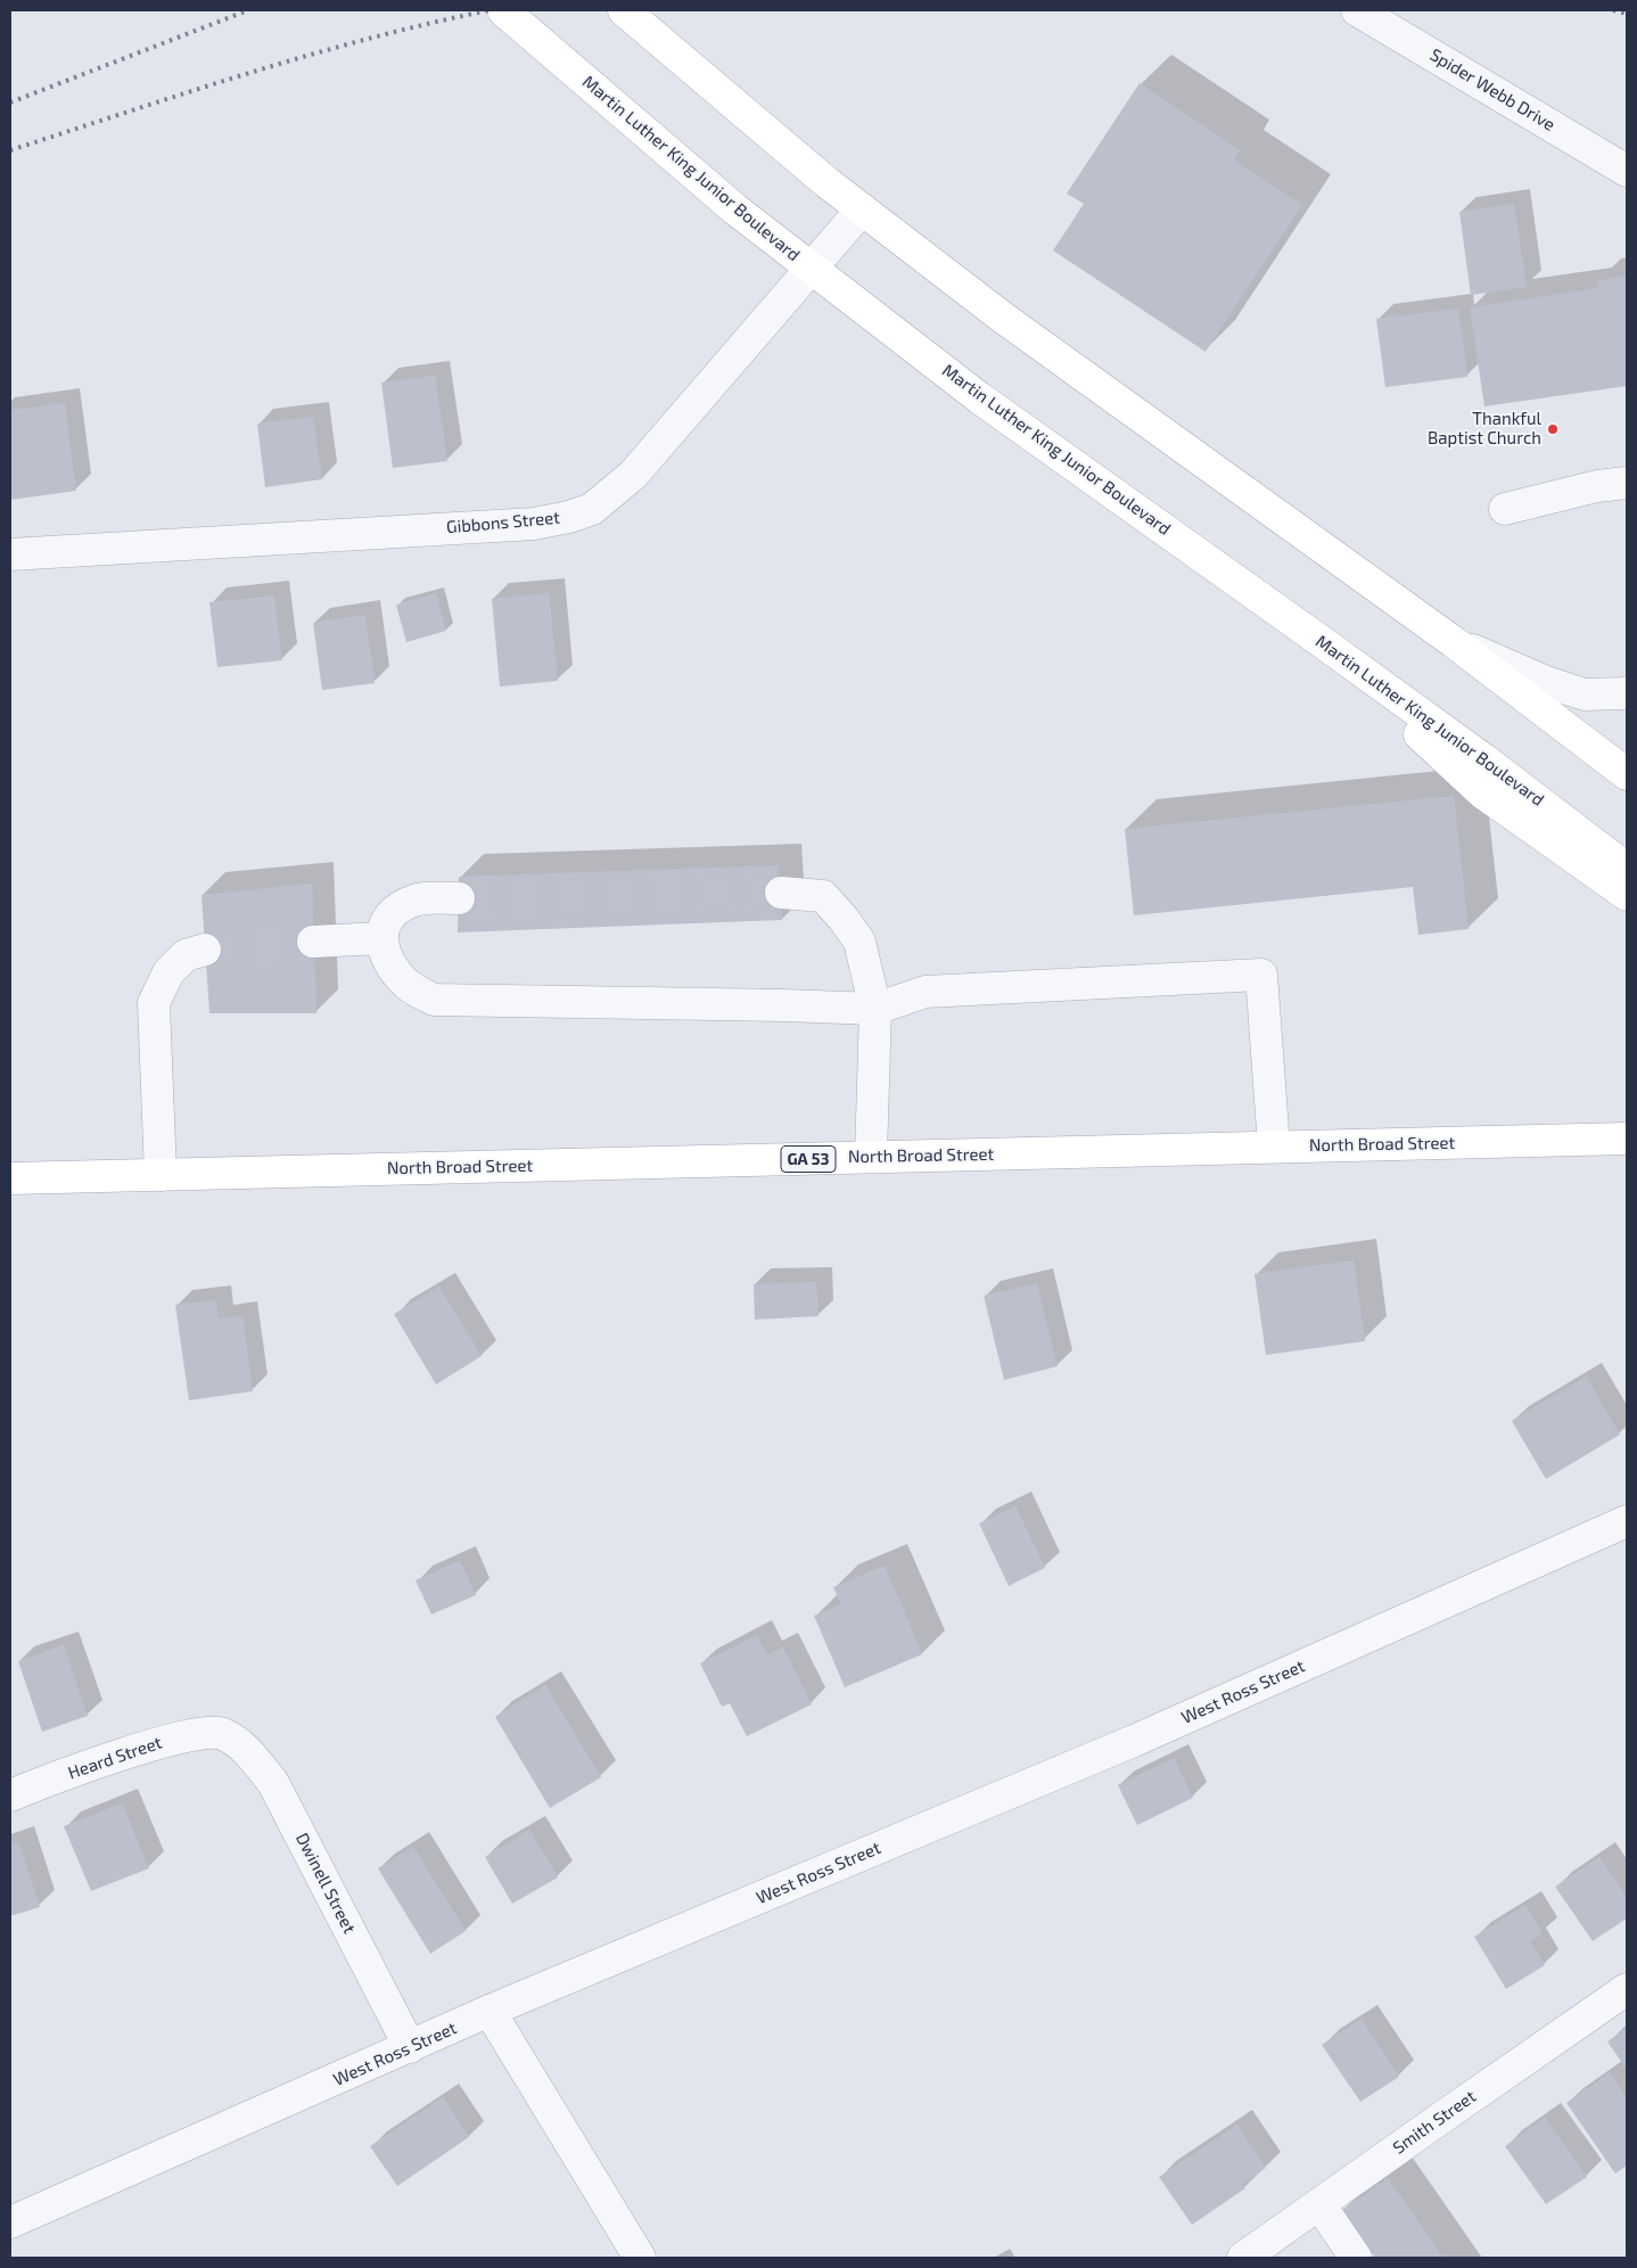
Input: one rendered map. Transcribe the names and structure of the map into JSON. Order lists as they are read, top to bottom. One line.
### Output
{"streets":{"main road":["Martin Luther King Junior Boulevard","North Broad Street","GA 53"],"street":["Spider Webb Drive","Gibbons Street","West Ross Street","Heard Street","Dwinell Street","Smith Street"]},"crossings":[["Martin Luther King Junior Boulevard","Gibbons Street"],["West Ross Street","Dwinell Street"],["Heard Street","Dwinell Street"]],"places":["Thankful Baptist Church"]}
